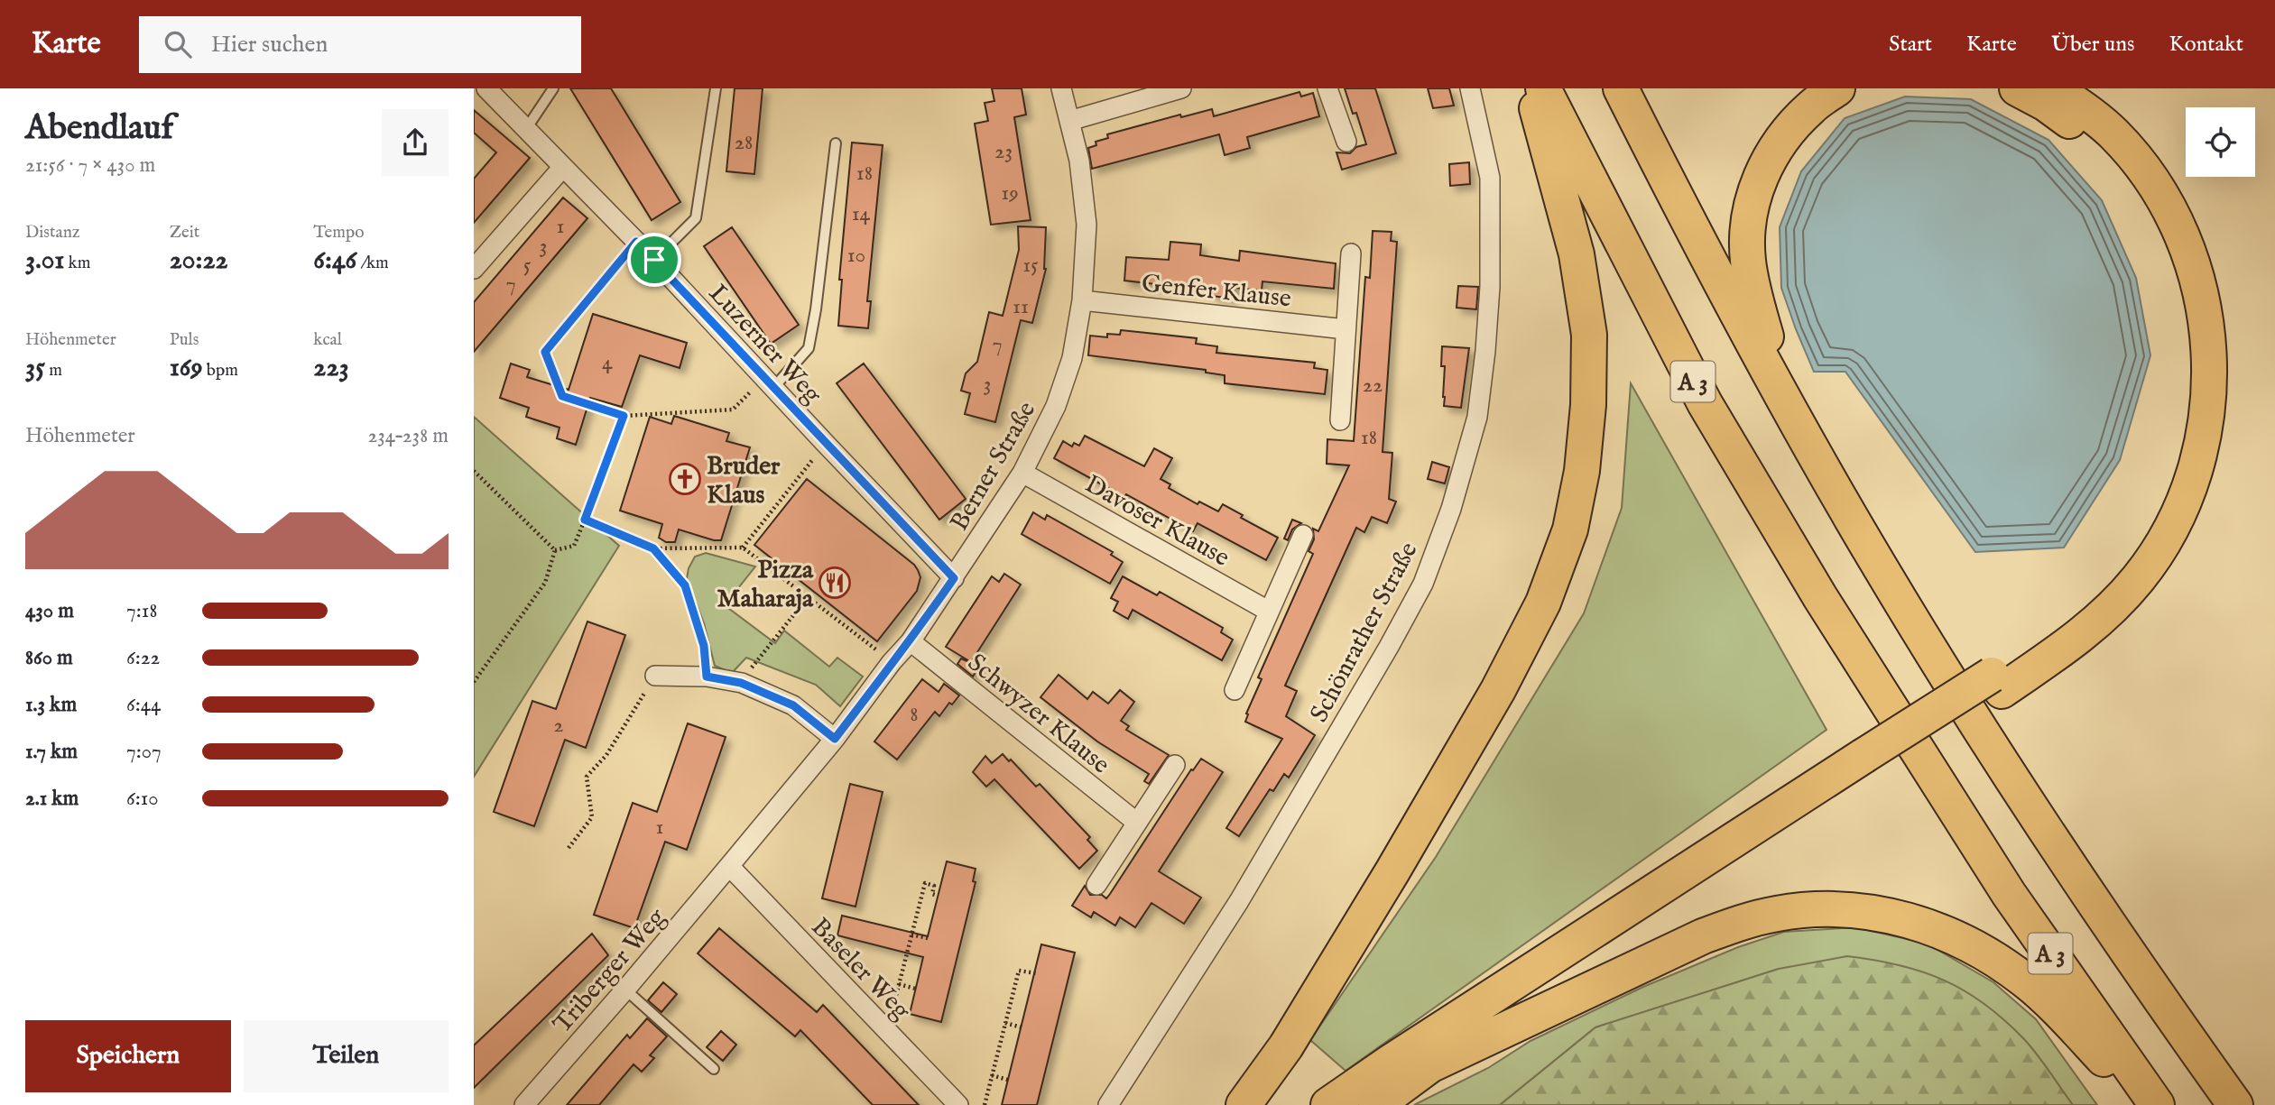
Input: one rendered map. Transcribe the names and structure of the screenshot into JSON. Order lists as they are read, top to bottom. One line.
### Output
{"streets":{"highway":["A 3"],"street":["Genfer Klause","Luzerner Weg","Berner Straße","Davoser Klause","Schönrather Straße","Schwyzer Klause","Baseler Weg","Triberger Weg"]},"crossings":[["Genfer Klause","Berner Straße"],["Luzerner Weg","Berner Straße"],["Berner Straße","Davoser Klause"],["Berner Straße","Schwyzer Klause"],["Berner Straße","Baseler Weg"],["Berner Straße","Triberger Weg"],["Baseler Weg","Triberger Weg"]],"places":{"church":["Bruder Klaus"],"restaurant":["Pizza Maharaja"]},"house_numbers":["28","23","18","19","14","1","3","10","5","15","7","11","7","4","3","22","18","8","2","1"],"page":{"header":"Karte","search":"Hier suchen","nav":["Start","Karte","Über uns","Kontakt"],"heading":["Abendlauf","21:56 · 7 × 430 m"],"stats":[["Distanz","3.01 km"],["Zeit","20:22"],["Tempo","6:46 /km"],["Höhenmeter","35 m"],["Puls","169 bpm"],["kcal","223"]],"chart":["Höhenmeter","234–238 m"],"list":[{"name":"430 m","note":"7:18"},{"name":"860 m","note":"6:22"},{"name":"1.3 km","note":"6:44"},{"name":"1.7 km","note":"7:07"},{"name":"2.1 km","note":"6:10"}],"buttons":["Speichern","Teilen"]}}
